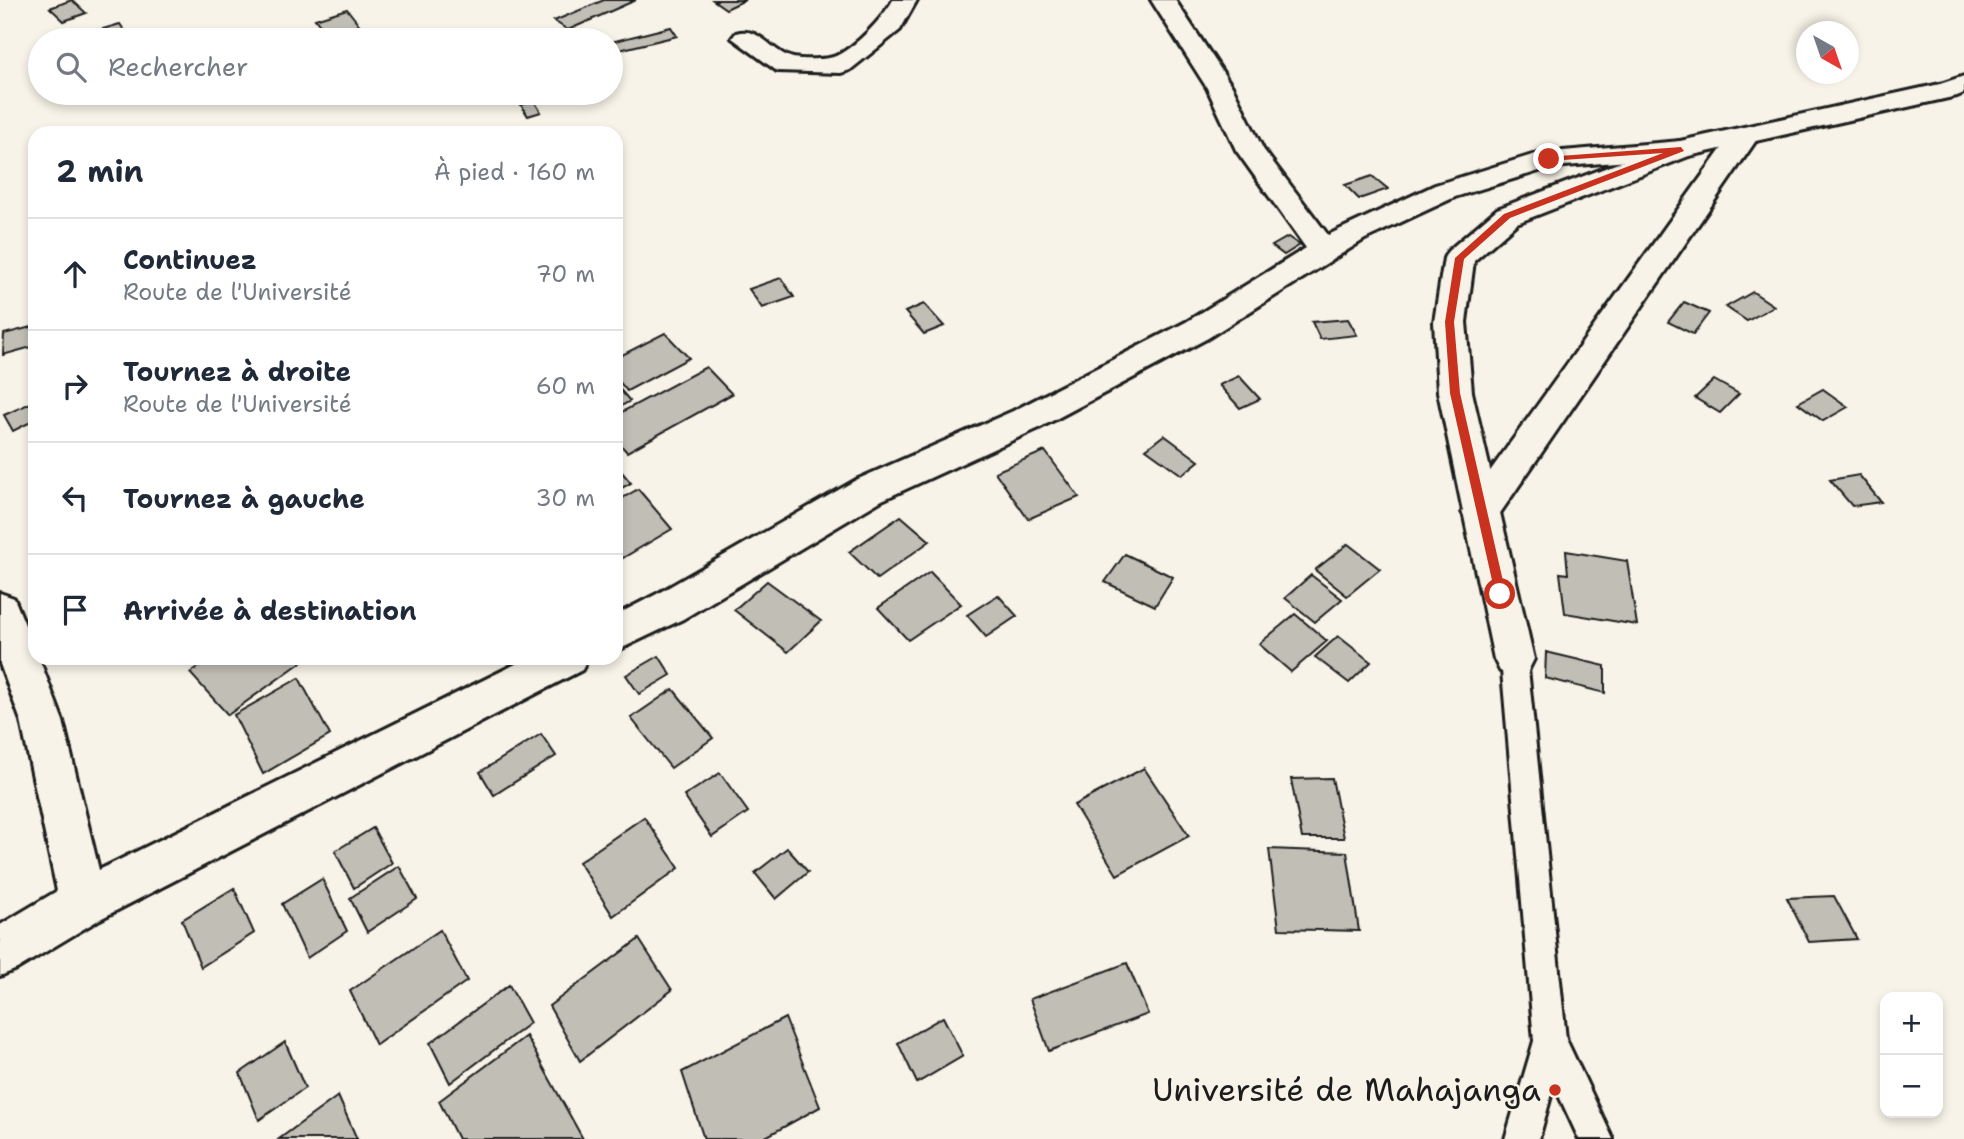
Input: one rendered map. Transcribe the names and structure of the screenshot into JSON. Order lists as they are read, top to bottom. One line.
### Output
{"places":["Université de Mahajanga"],"north":"bottom right","page":{"search":"Rechercher","heading":["2 min","À pied · 160 m"],"list":[["Continuez","Route de l'Université","70 m"],["Tournez à droite","Route de l'Université","60 m"],["Tournez à gauche","30 m"],"Arrivée à destination"],"map_buttons":["+","−"]}}
